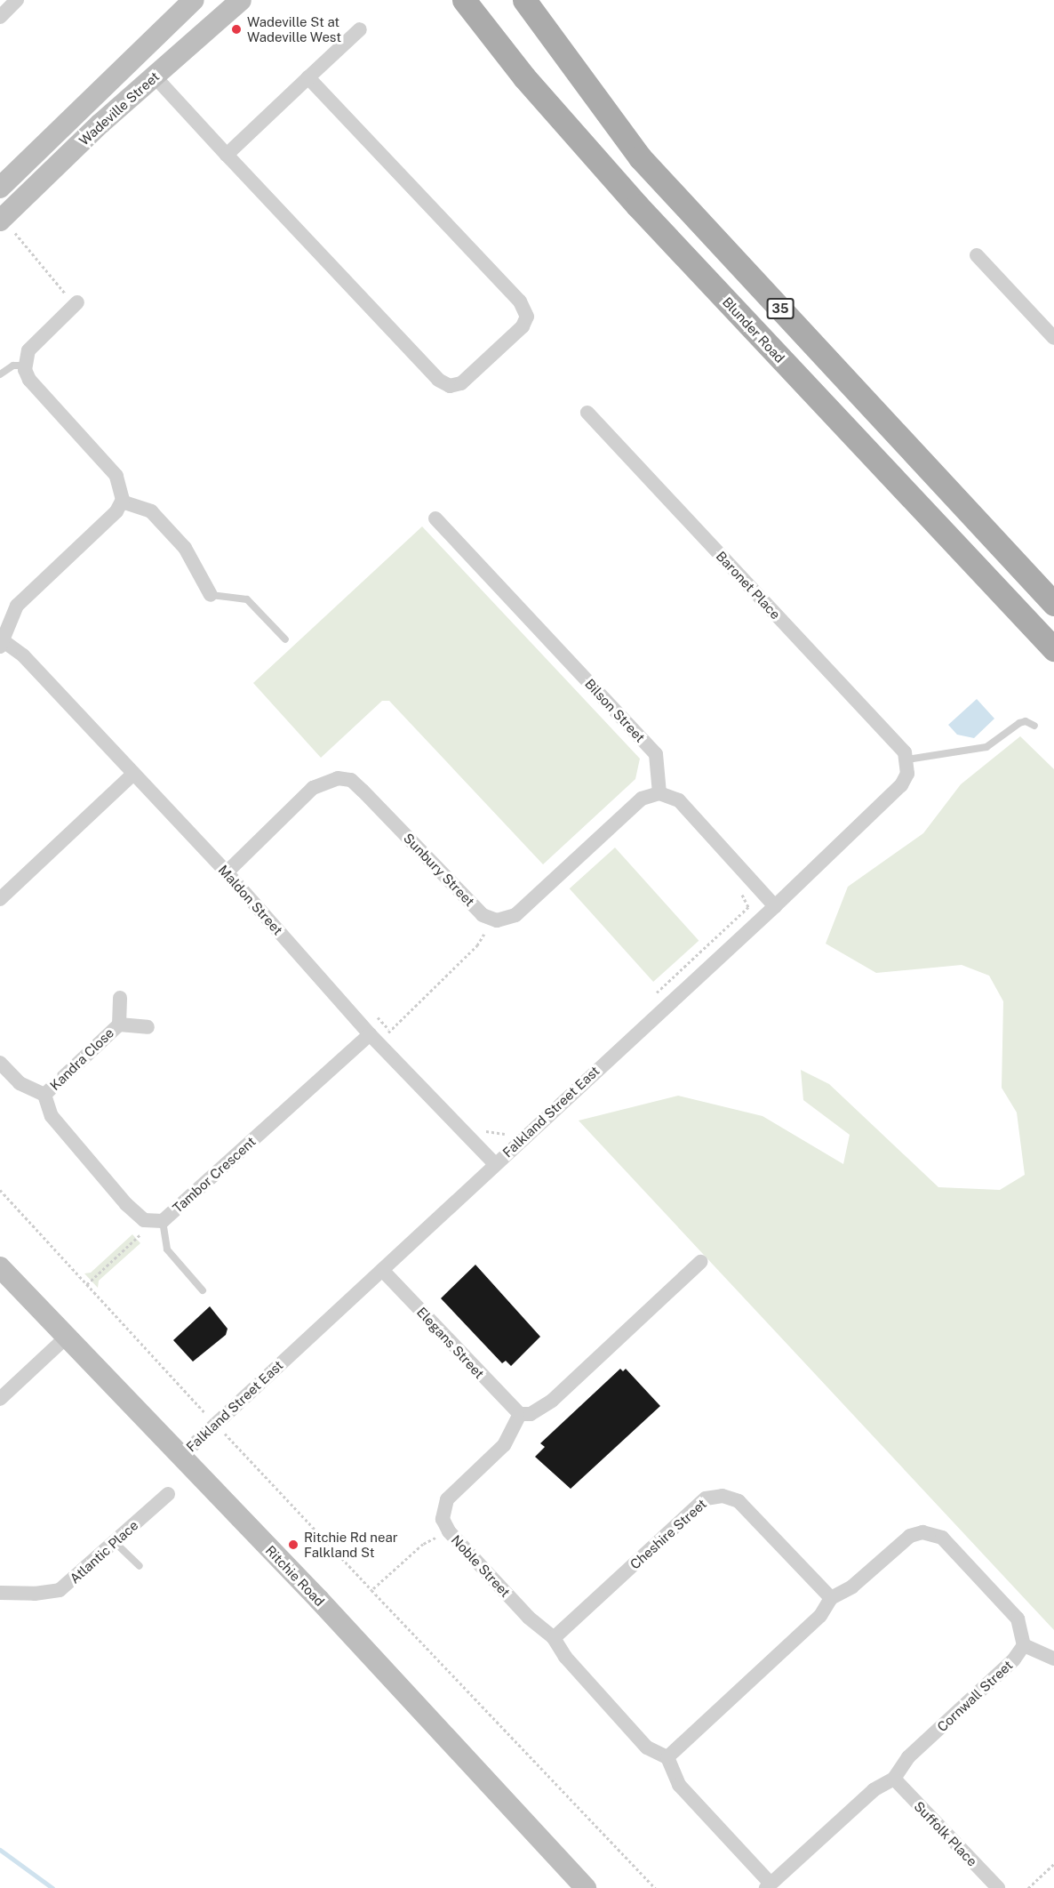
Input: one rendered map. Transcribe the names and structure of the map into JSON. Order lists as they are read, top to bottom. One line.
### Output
{"streets":{"main road":["35","Blunder Road"],"street":["Wadeville Street","Baronet Place","Bilson Street","Sunbury Street","Maldon Street","Kandra Close","Falkland Street East","Tambor Crescent","Elegans Street","Cheshire Street","Atlantic Place","Noble Street","Ritchie Road","Cornwall Street","Suffolk Place"]},"crossings":[["Baronet Place","Falkland Street East"],["Bilson Street","Sunbury Street"],["Sunbury Street","Maldon Street"],["Maldon Street","Falkland Street East"],["Maldon Street","Tambor Crescent"],["Kandra Close","Tambor Crescent"],["Falkland Street East","Elegans Street"],["Falkland Street East","Ritchie Road"],["Elegans Street","Noble Street"],["Cheshire Street","Noble Street"],["Cornwall Street","Suffolk Place"]],"places":["Wadeville St at Wadeville West","Ritchie Rd near Falkland St"]}
